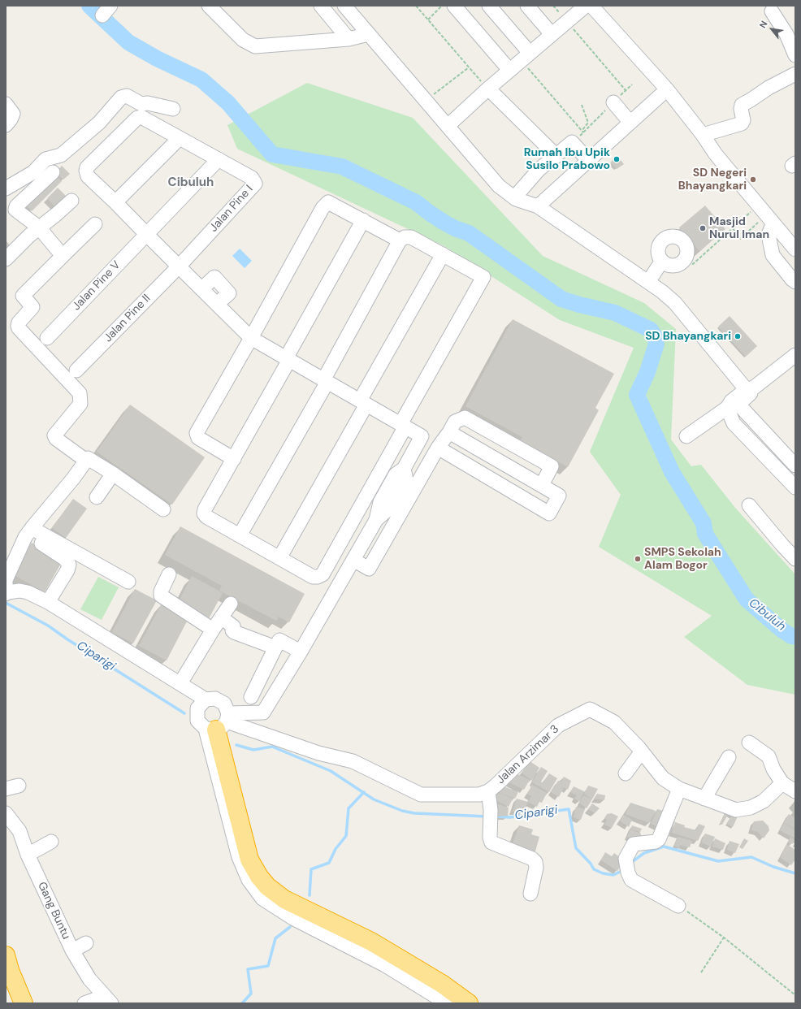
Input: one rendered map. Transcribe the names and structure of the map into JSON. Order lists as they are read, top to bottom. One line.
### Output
{"streets":{"street":["Jalan Pine I","Jalan Pine V","Jalan Pine II","Jalan Arzimar 3","Gang Buntu"]},"crossings":[["Jalan Pine I","Jalan Pine V"],["Jalan Pine I","Jalan Pine II"]],"districts":["Cibuluh"],"water":["Cibuluh","Ciparigi"],"places":["Rumah Ibu Upik Susilo Prabowo","SD Negeri Bhayangkari","Masjid Nurul Iman","SD Bhayangkari","SMPS Sekolah Alam Bogor"],"north":"top left"}
